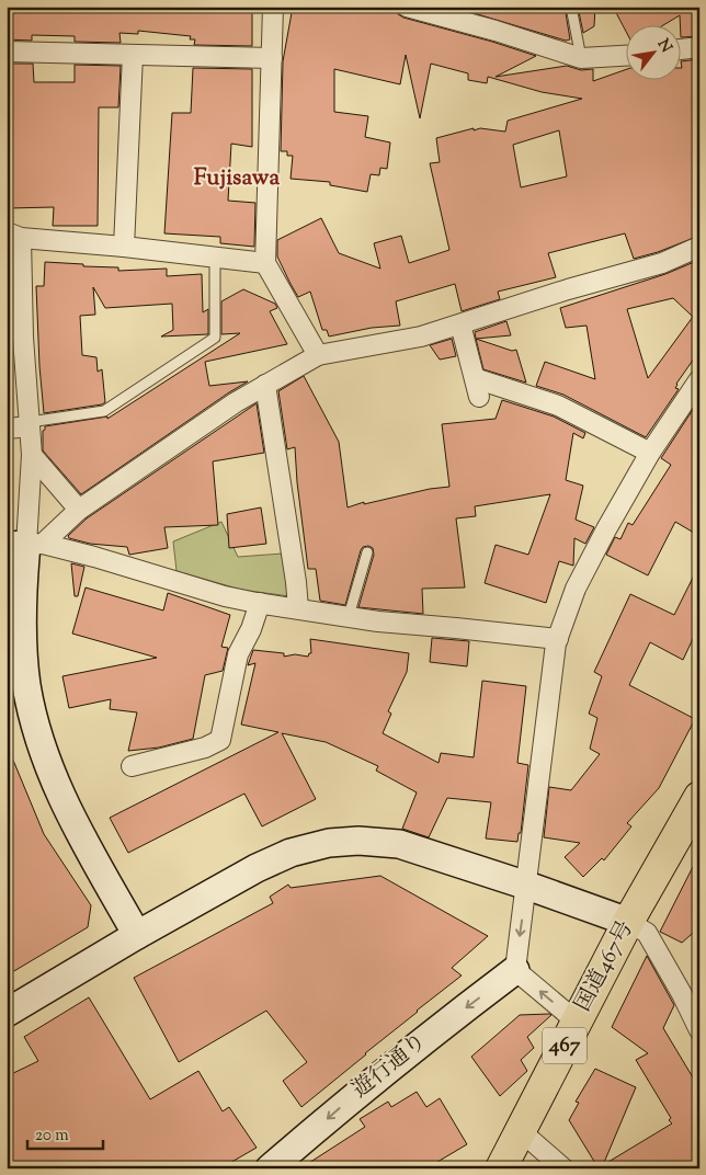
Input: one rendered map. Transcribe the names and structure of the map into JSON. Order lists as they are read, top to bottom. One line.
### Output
{"streets":{"highway":["国道467号","467"],"street":["遊行通り"]},"one_way":["遊行通り"],"districts":["Fujisawa"],"scale_bar":"20 m","north":"top right"}
